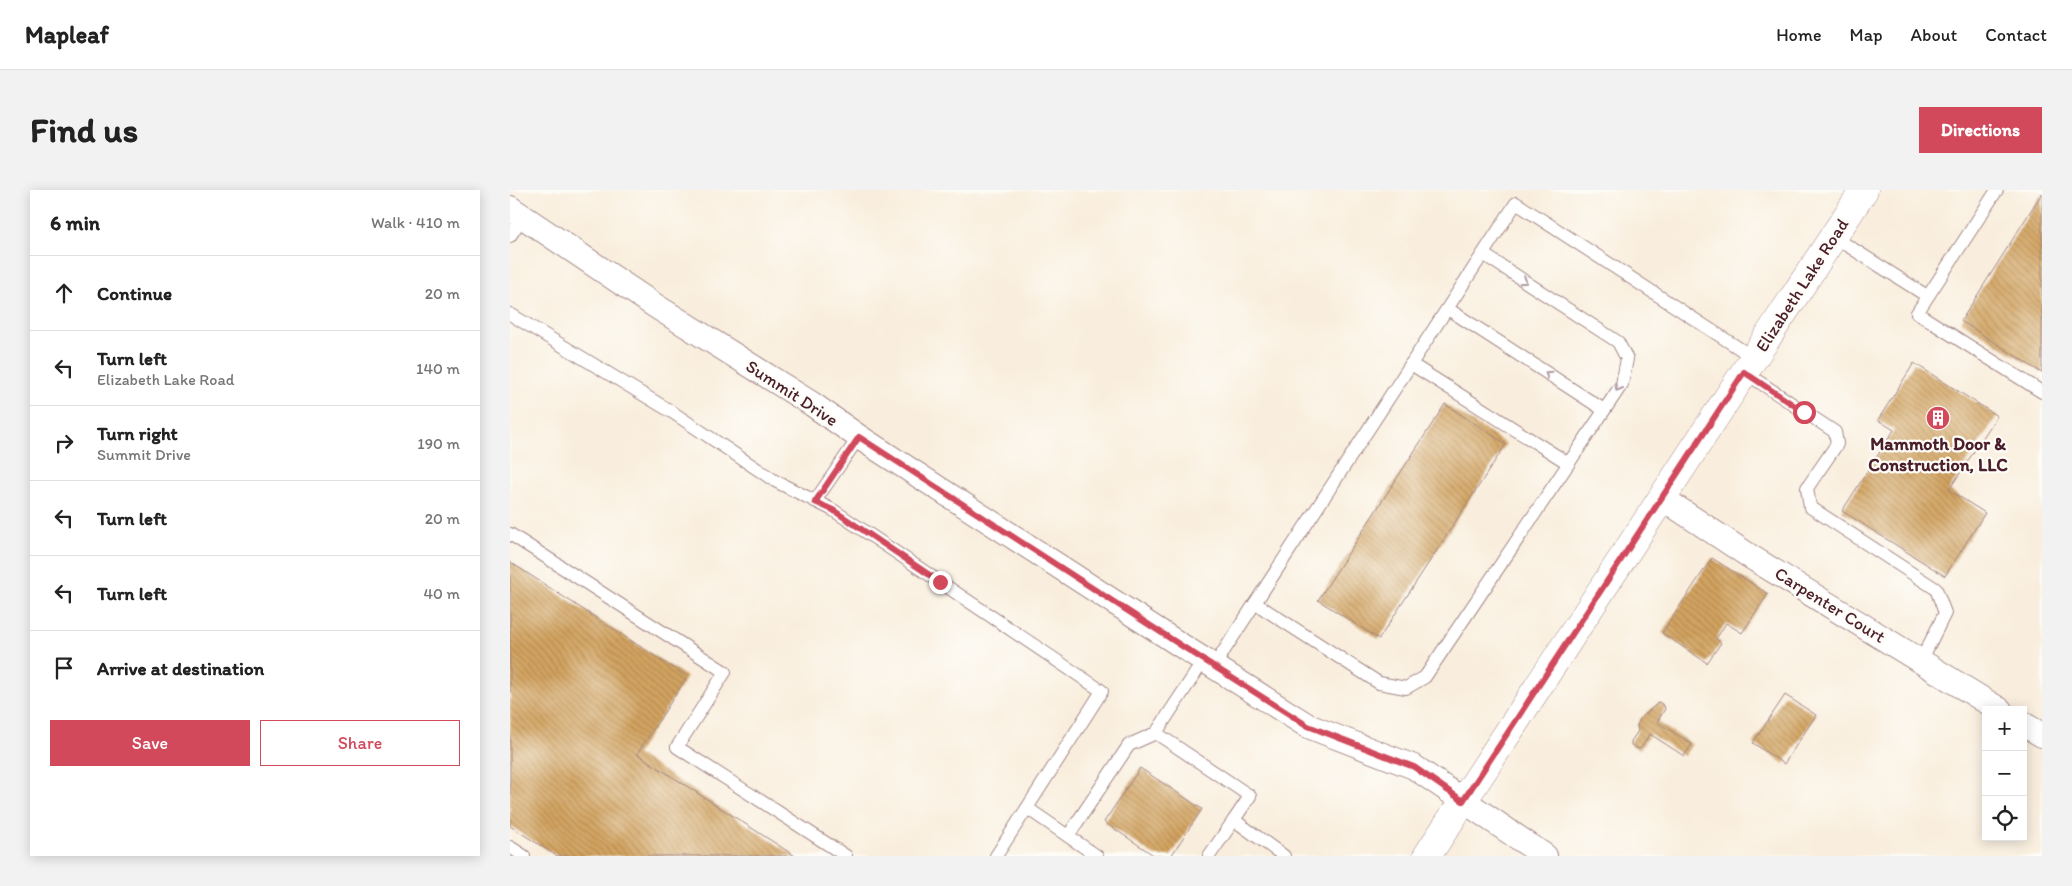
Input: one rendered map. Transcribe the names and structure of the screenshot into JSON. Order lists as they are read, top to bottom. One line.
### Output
{"streets":{"main road":["Elizabeth Lake Road"],"street":["Summit Drive","Carpenter Court"]},"crossings":[["Elizabeth Lake Road","Summit Drive"],["Elizabeth Lake Road","Carpenter Court"]],"places":{"building":["Mammoth Door & Construction, LLC"]},"page":{"header":"Mapleaf","nav":["Home","Map","About","Contact"],"buttons":["Directions",["Save","Share"]],"title":"Find us","heading":["6 min","Walk · 410 m"],"list":[["Continue","20 m"],["Turn left","Elizabeth Lake Road","140 m"],["Turn right","Summit Drive","190 m"],["Turn left","20 m"],["Turn left","40 m"],"Arrive at destination"],"map_buttons":["+","−"]}}
